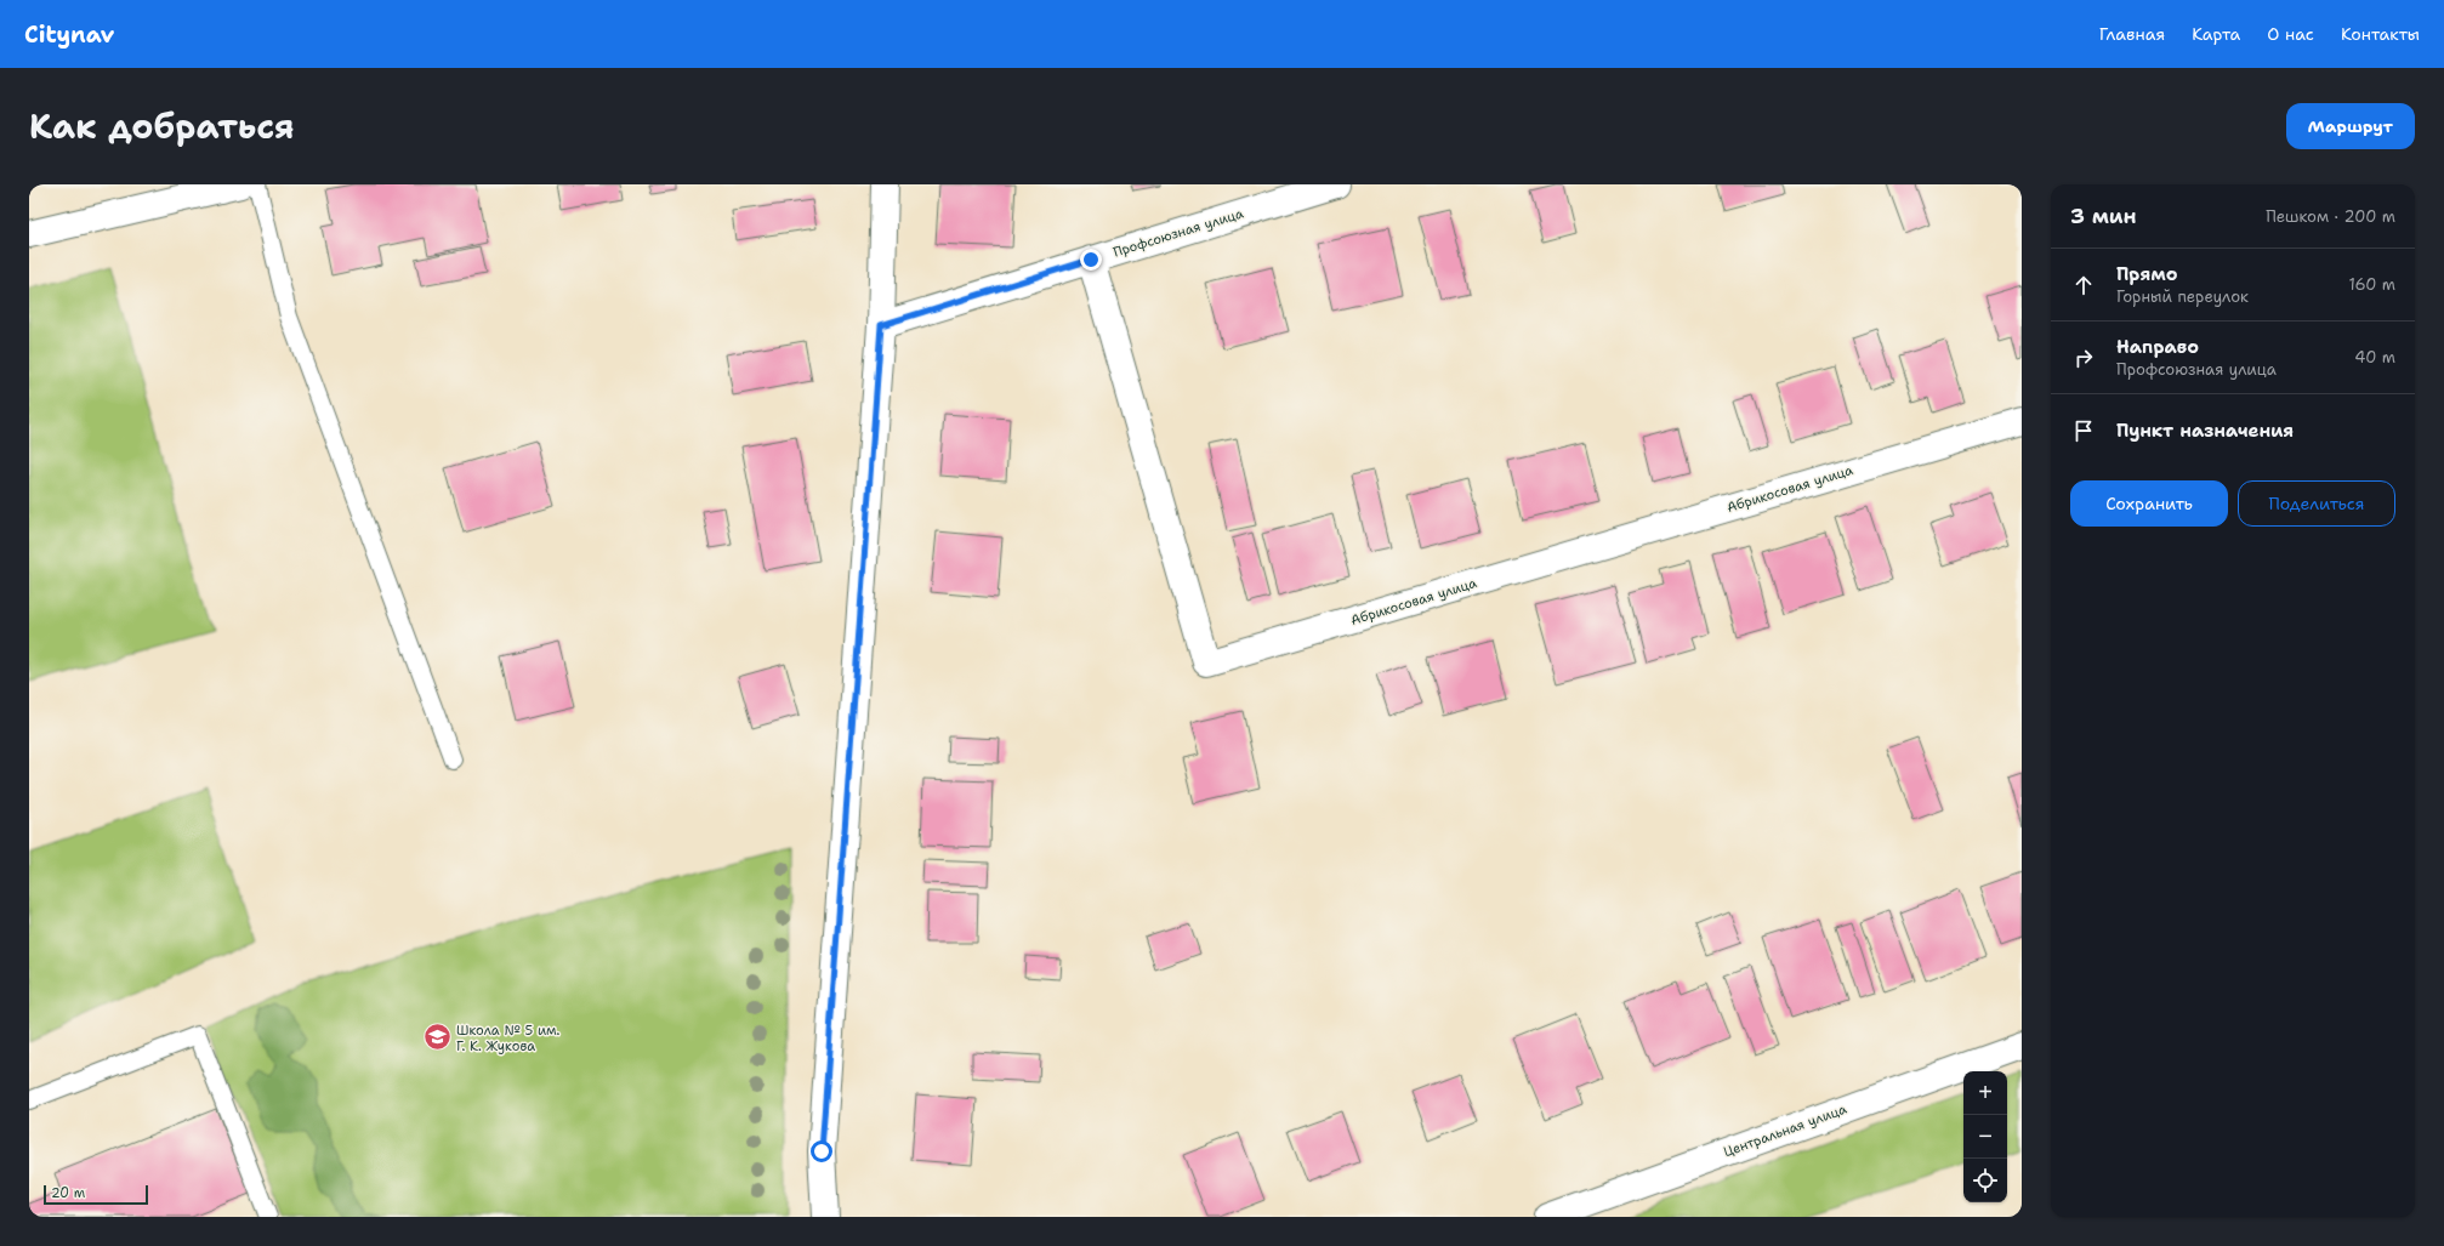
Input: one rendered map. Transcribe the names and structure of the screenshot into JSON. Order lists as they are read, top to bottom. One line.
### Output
{"streets":{"street":["Профсоюзная улица","Абрикосовая улица","Центральная улица"]},"crossings":[["Профсоюзная улица","Абрикосовая улица"]],"places":{"school or university":["Школа № 5 им. Г. К. Жукова"]},"scale_bar":"20 m","page":{"header":"Citynav","nav":["Главная","Карта","О нас","Контакты"],"title":"Как добраться","buttons":["Маршрут",["Сохранить","Поделиться"]],"heading":["3 мин","Пешком · 200 m"],"list":[["Прямо","Горный переулок","160 m"],["Направо","Профсоюзная улица","40 m"],"Пункт назначения"],"map_buttons":["+","−"],"scale":"20 m"}}
